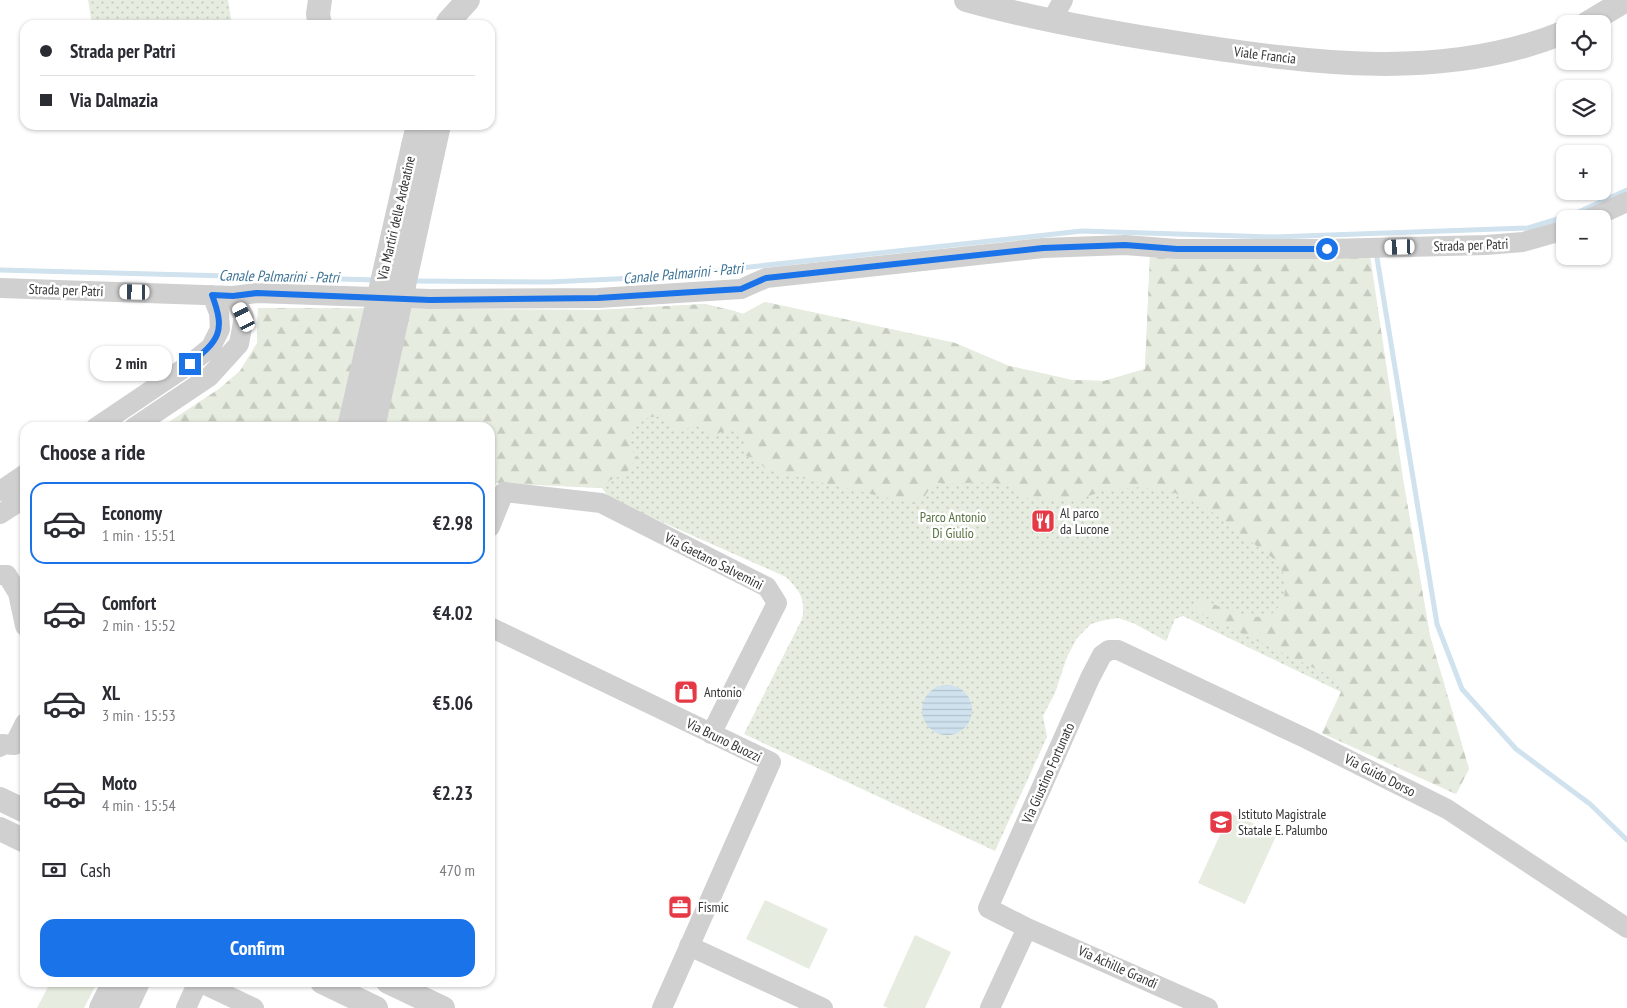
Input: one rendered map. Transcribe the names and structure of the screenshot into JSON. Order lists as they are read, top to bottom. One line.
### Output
{"streets":{"street":["Viale Francia","Via Martiri delle Ardeatine","Strada per Patri","Via Gaetano Salvemini","Via Bruno Buozzi","Via Giustino Fortunato","Via Guido Dorso","Via Achille Grandi"]},"crossings":[["Via Gaetano Salvemini","Via Bruno Buozzi"],["Via Giustino Fortunato","Via Guido Dorso"],["Via Giustino Fortunato","Via Achille Grandi"]],"water":["Canale Palmarini - Patri"],"parks":["Parco Antonio Di Giulio"],"places":{"restaurant":["Al parco da Lucone"],"shop":["Antonio"],"school or university":["Istituto Magistrale Statale E. Palumbo"],"office":["Fismic"]},"page":{"map_buttons":["+","−"],"banner":["Strada per Patri","Via Dalmazia"],"bubble":"2 min","heading":"Choose a ride","list":[{"name":"Economy","note":"1 min · 15:51","value":"€2.98"},{"name":"Comfort","note":"2 min · 15:52","value":"€4.02"},{"name":"XL","note":"3 min · 15:53","value":"€5.06"},{"name":"Moto","note":"4 min · 15:54","value":"€2.23"}],"pay":["Cash","470 m"],"buttons":"Confirm"}}
